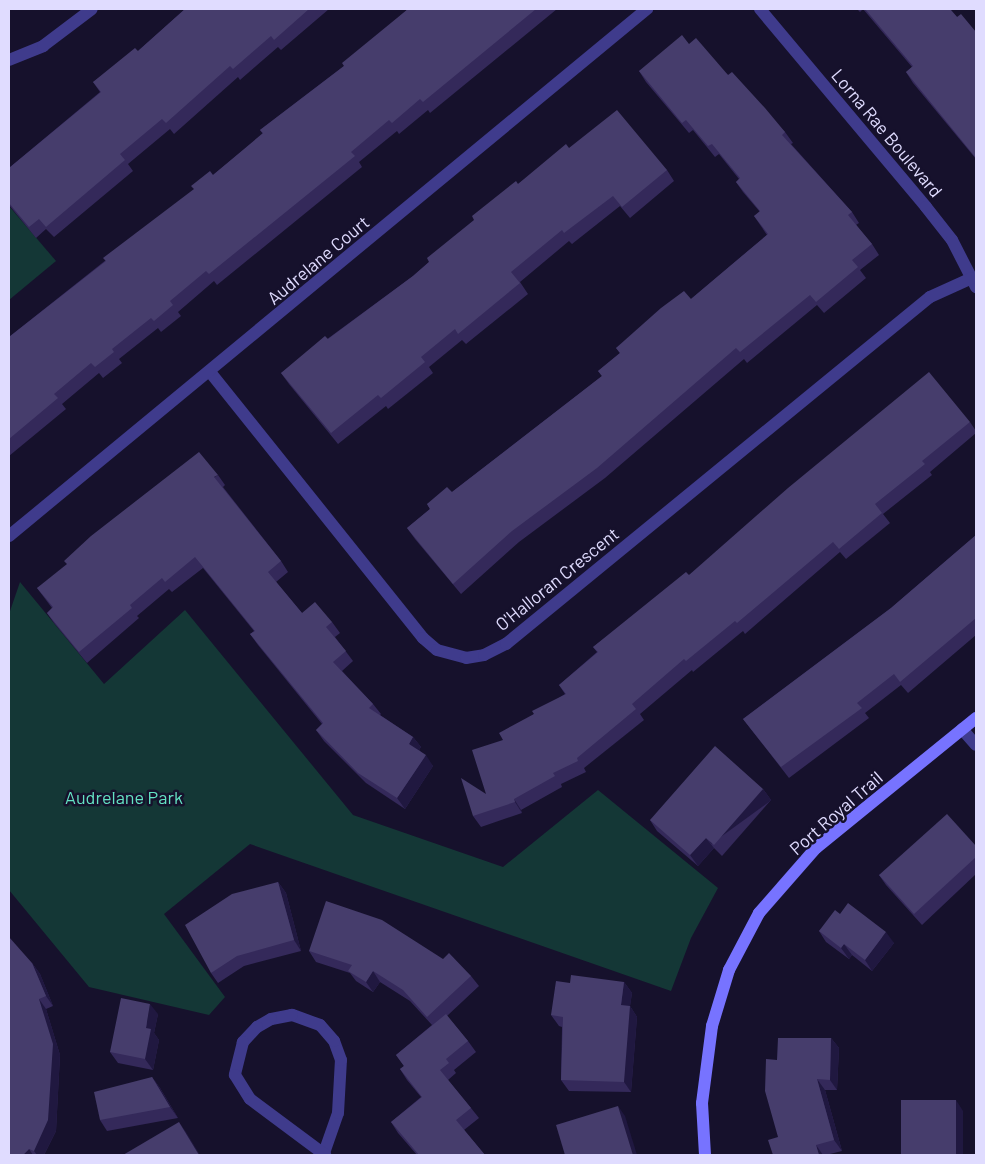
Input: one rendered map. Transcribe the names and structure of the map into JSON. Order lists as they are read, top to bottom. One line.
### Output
{"streets":{"street":["Lorna Rae Boulevard","Audrelane Court","O'Halloran Crescent","Port Royal Trail"]},"crossings":[["Lorna Rae Boulevard","O'Halloran Crescent"],["Audrelane Court","O'Halloran Crescent"]],"parks":["Audrelane Park"]}
